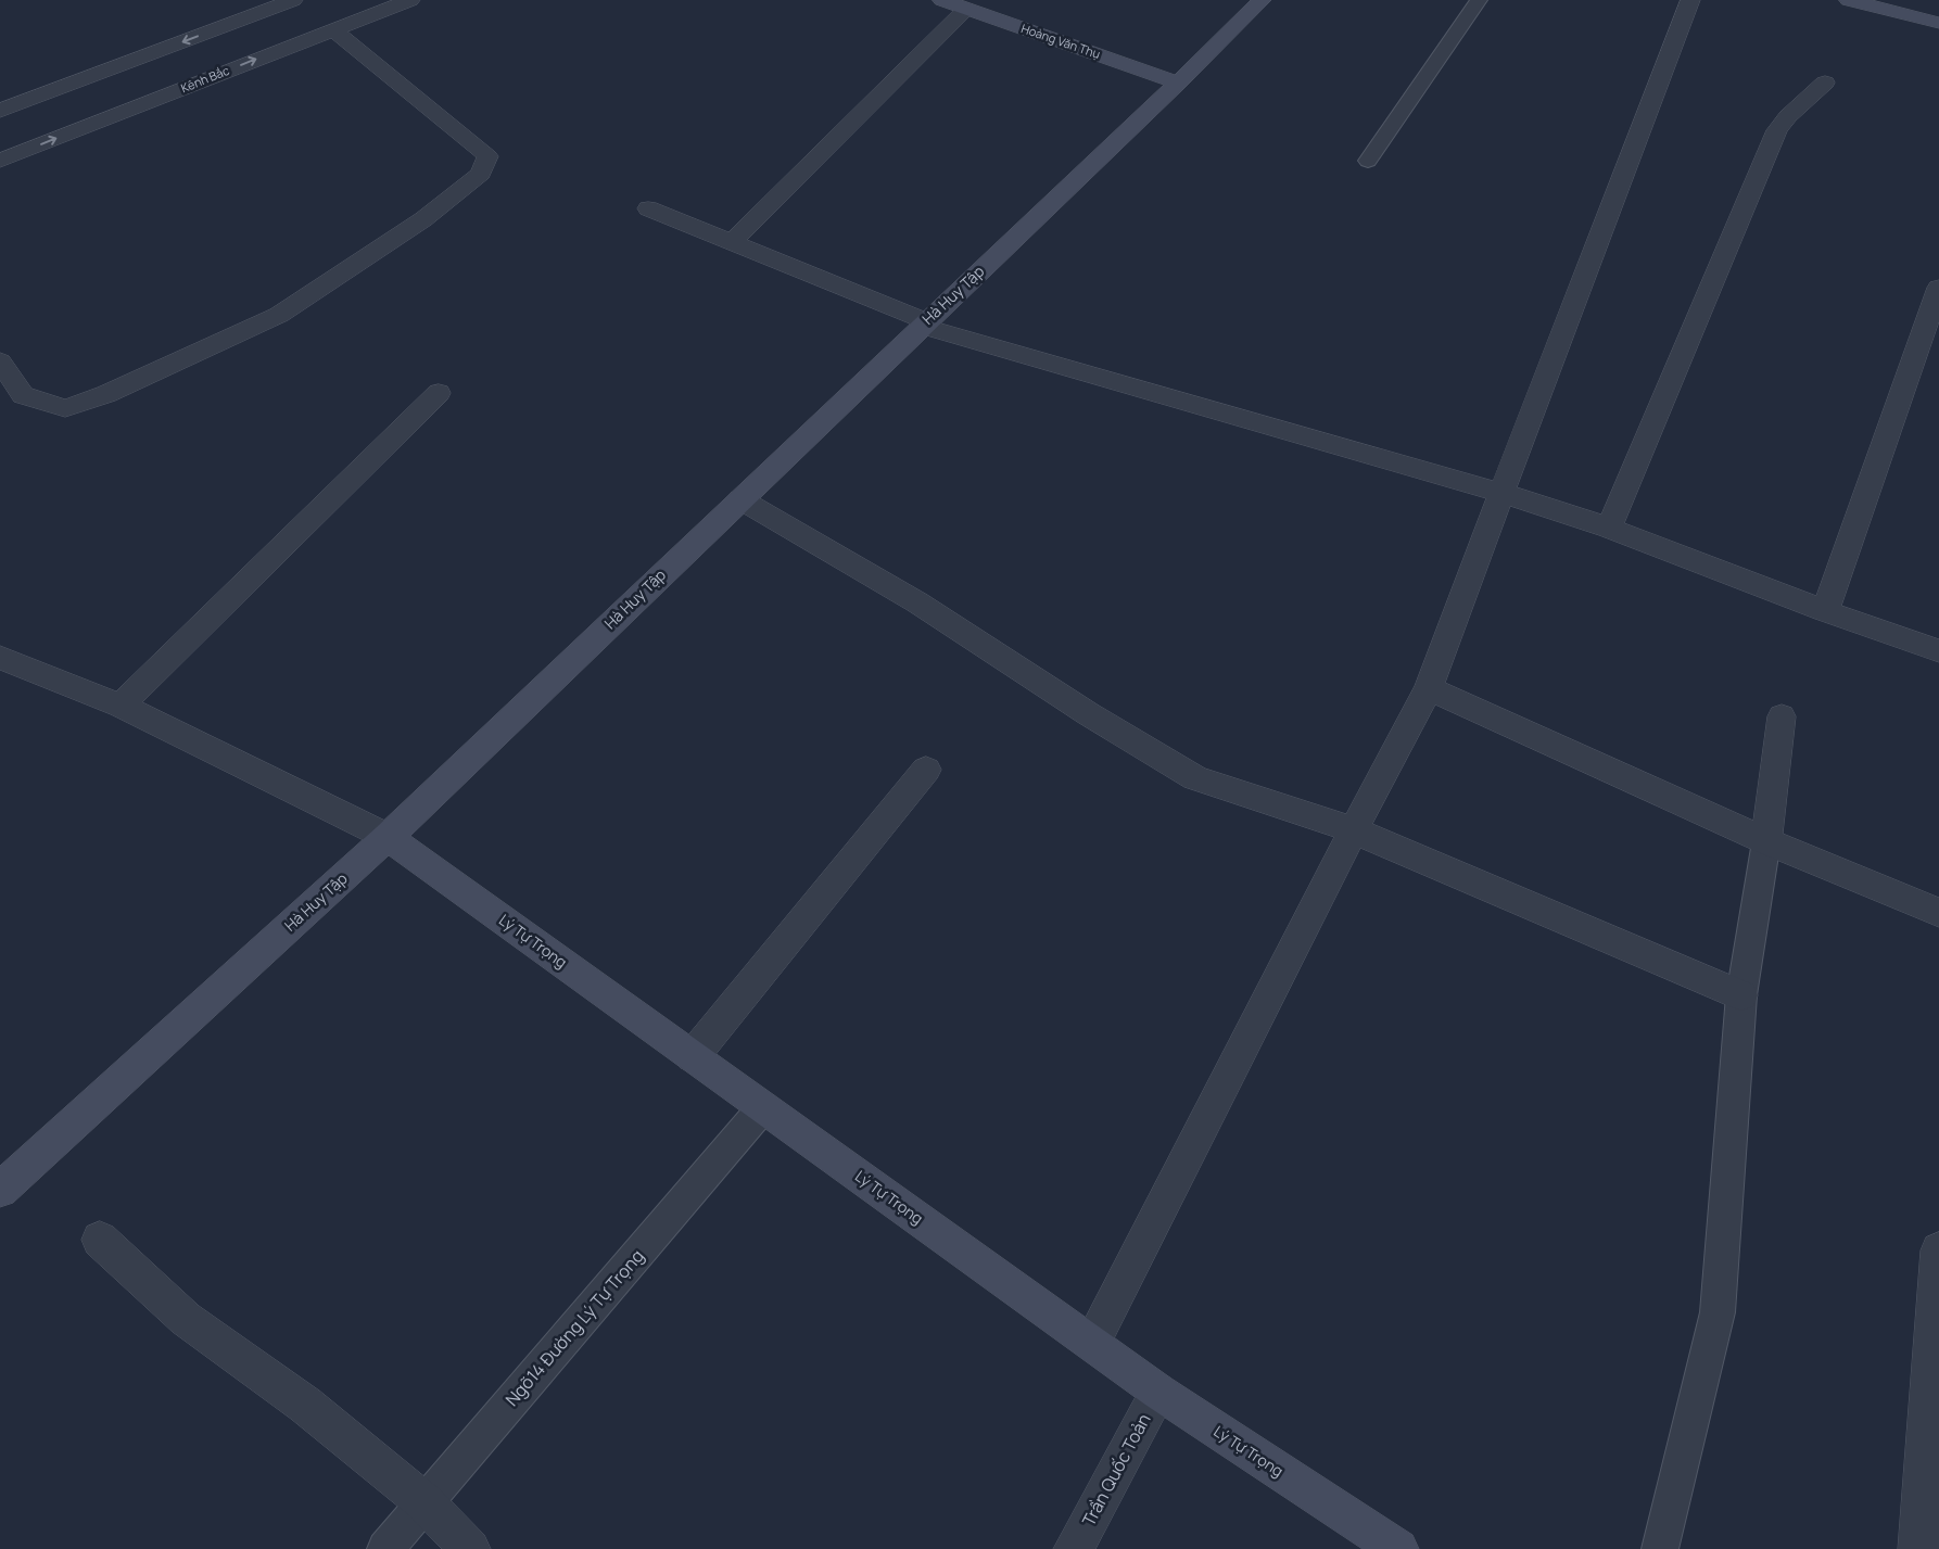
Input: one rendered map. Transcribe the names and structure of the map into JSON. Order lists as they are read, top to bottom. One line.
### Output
{"streets":{"main road":["Hoàng Văn Thụ","Hà Huy Tập","Lý Tự Trọng"],"street":["Kênh Bắc","Trần Quốc Toản"],"lane":["Ngõ14 Đường Lý Tự Trọng"]},"crossings":[["Hoàng Văn Thụ","Hà Huy Tập"],["Hà Huy Tập","Lý Tự Trọng"],["Lý Tự Trọng","Ngõ14 Đường Lý Tự Trọng"],["Lý Tự Trọng","Trần Quốc Toản"]]}
